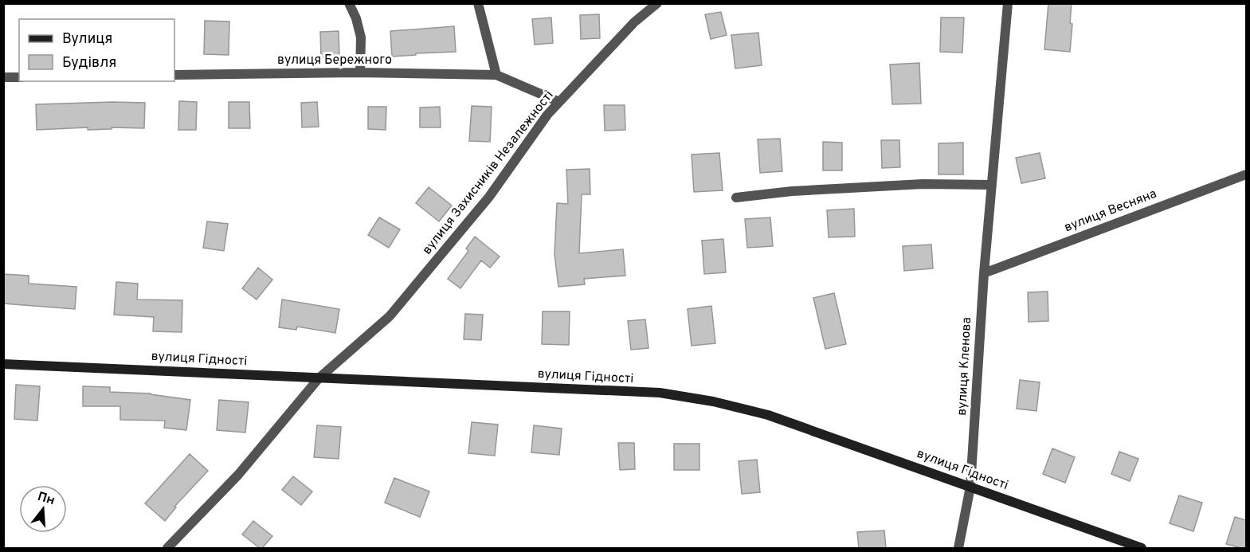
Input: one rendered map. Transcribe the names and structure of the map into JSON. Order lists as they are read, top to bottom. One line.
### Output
{"streets":{"street":["вулиця Бережного","вулиця Захисників Незалежності","вулиця Весняна","вулиця Гідності","вулиця Кленова"]},"crossings":[["вулиця Бережного","вулиця Захисників Незалежності"],["вулиця Захисників Незалежності","вулиця Гідності"],["вулиця Весняна","вулиця Кленова"],["вулиця Гідності","вулиця Кленова"]],"legend":["Вулиця","Будівля"],"north":"top"}
